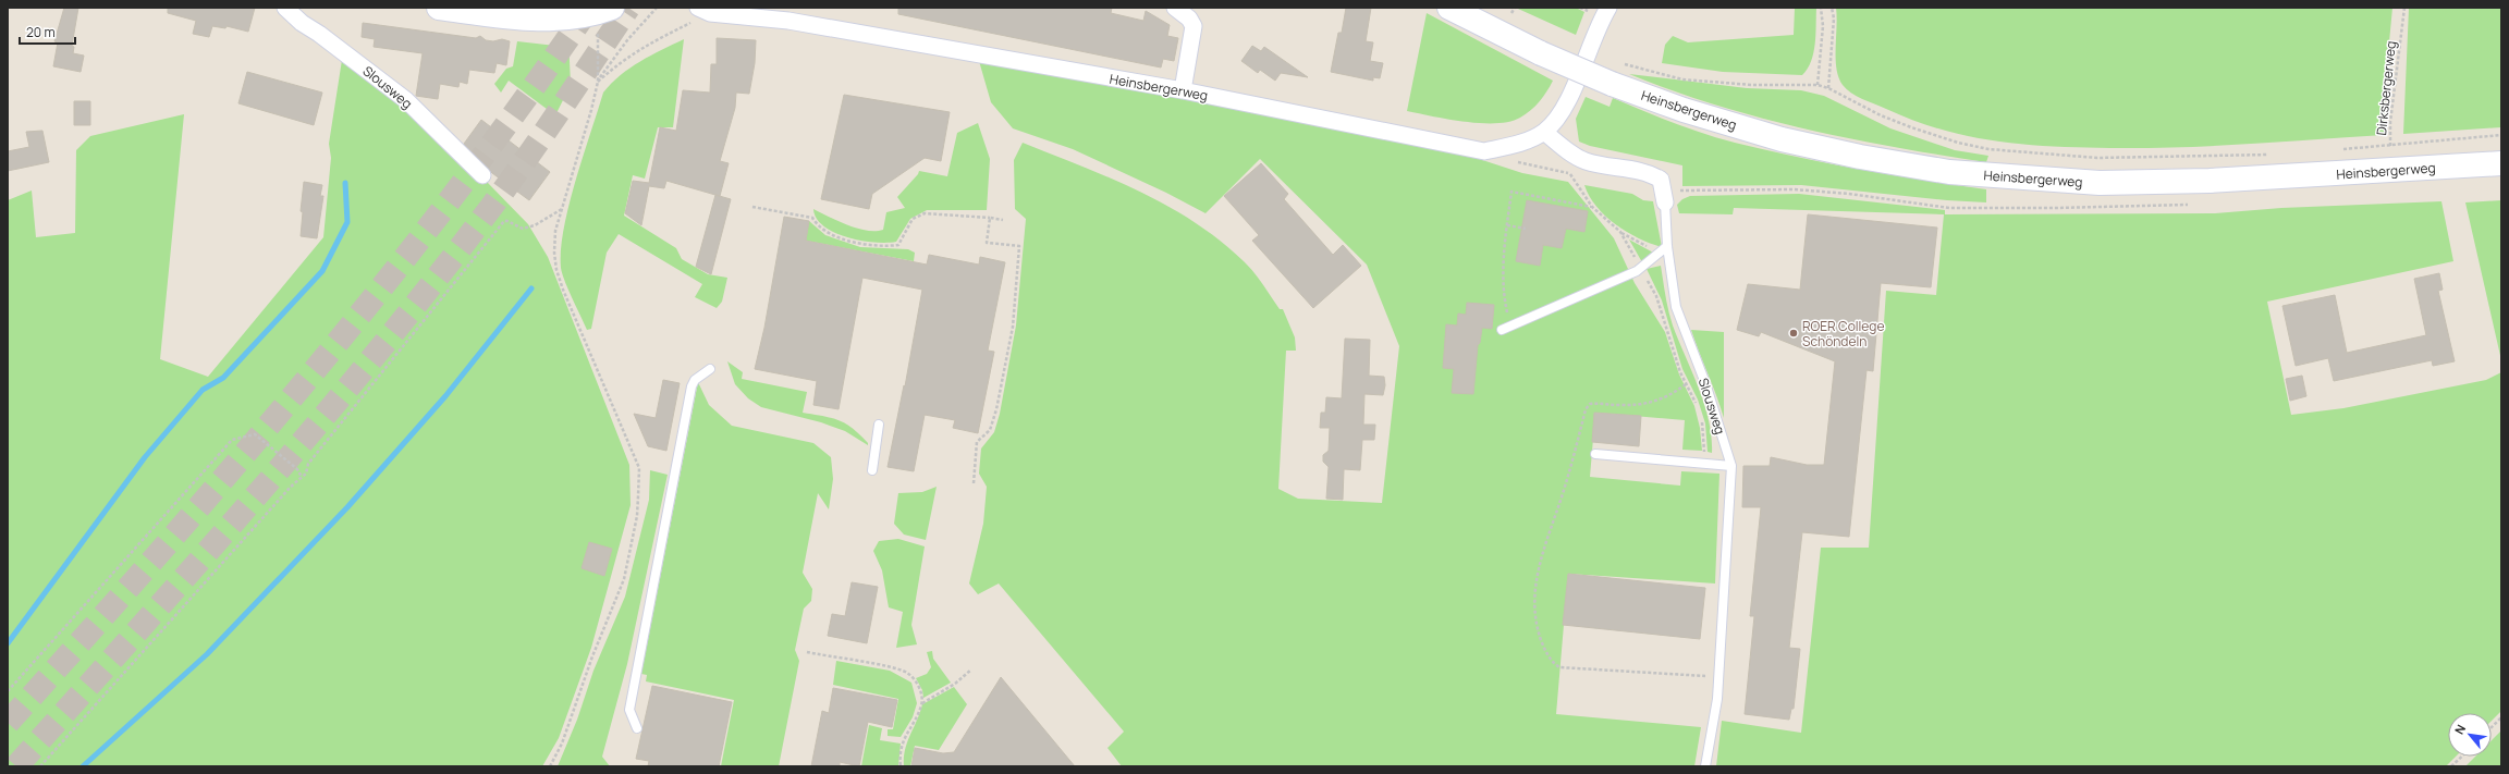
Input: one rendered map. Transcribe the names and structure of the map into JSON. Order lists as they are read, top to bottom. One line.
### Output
{"streets":{"main road":["Heinsbergerweg"],"street":["Slousweg"],"path":["Dirksbergerweg"]},"crossings":[["Slousweg","Heinsbergerweg"],["Heinsbergerweg","Dirksbergerweg"]],"places":["ROER College Schöndeln"],"scale_bar":"20 m","north":"top left"}
